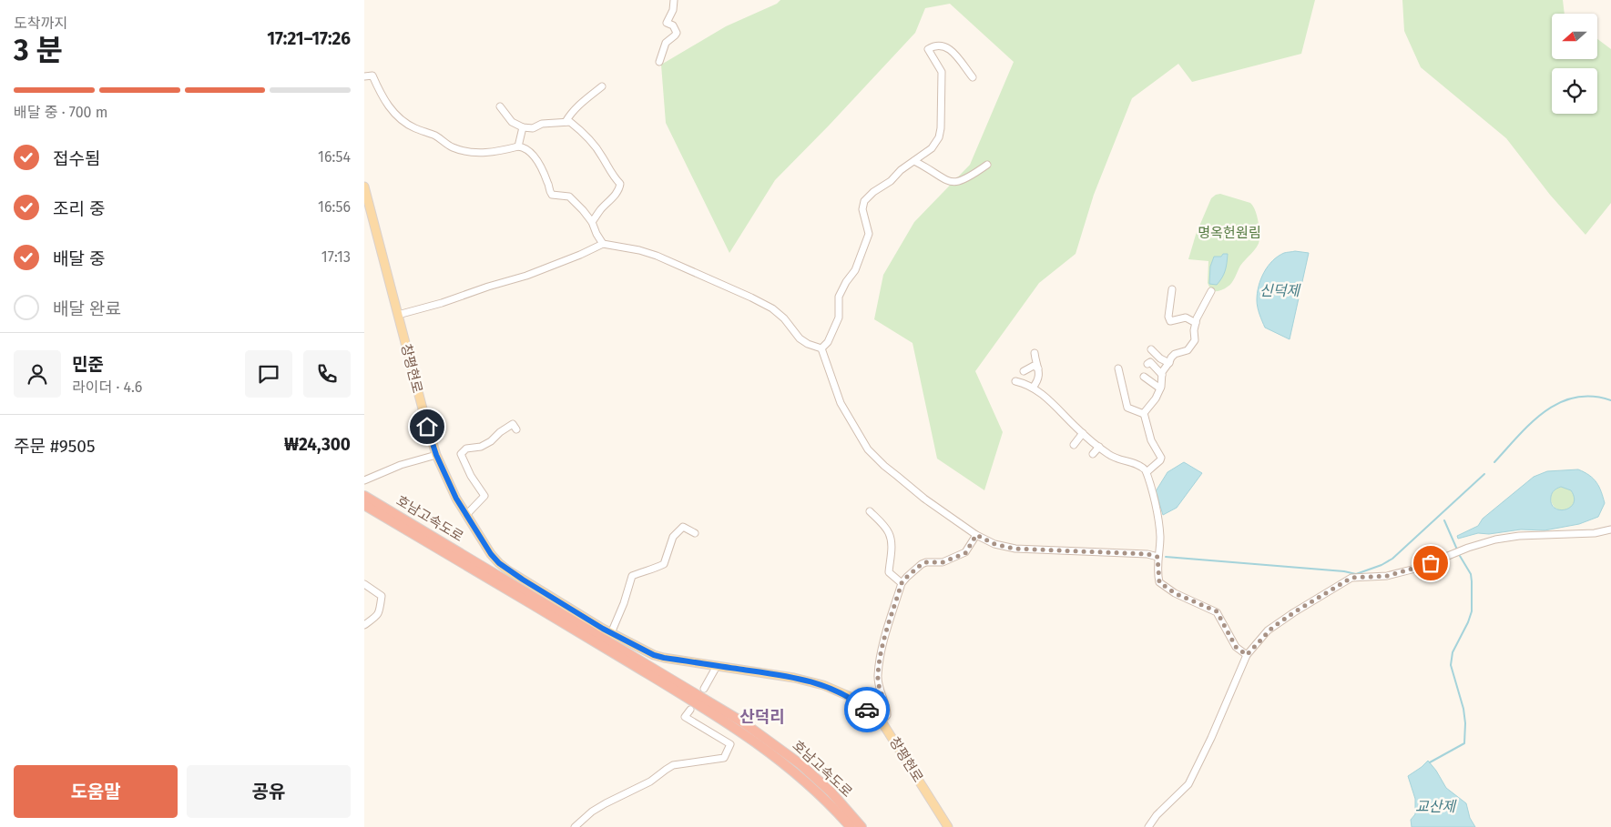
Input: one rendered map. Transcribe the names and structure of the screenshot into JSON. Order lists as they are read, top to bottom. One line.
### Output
{"streets":{"highway":["호남고속도로"],"main road":["창평현로"]},"districts":["산덕리"],"water":["신덕제","교산제"],"parks":["명옥헌원림"],"north":"left","page":{"heading":["3 분","도착까지","17:21–17:26"],"panel":["민준","라이더 · 4.6","주문 #9505","₩24,300"],"bar":"배달 중 · 700 m","list":[["접수됨","16:54"],["조리 중","16:56"],["배달 중","17:13"],"배달 완료"],"buttons":["도움말","공유"]}}
